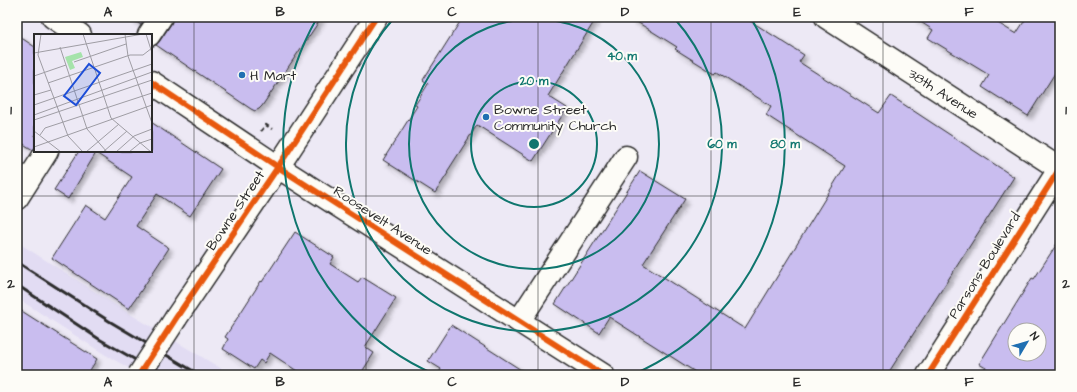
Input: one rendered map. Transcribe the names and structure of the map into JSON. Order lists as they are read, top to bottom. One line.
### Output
{"streets":{"street":["38th Avenue","Bowne Street","Roosevelt Avenue","Parsons Boulevard"]},"crossings":[["38th Avenue","Parsons Boulevard"],["Bowne Street","Roosevelt Avenue"]],"places":["H Mart","Bowne Street Community Church"],"north":"top right","grid":{"columns":["A","B","C","D","E","F"],"rows":["1","2"]},"rings":["40 m","20 m","60 m","80 m"]}
